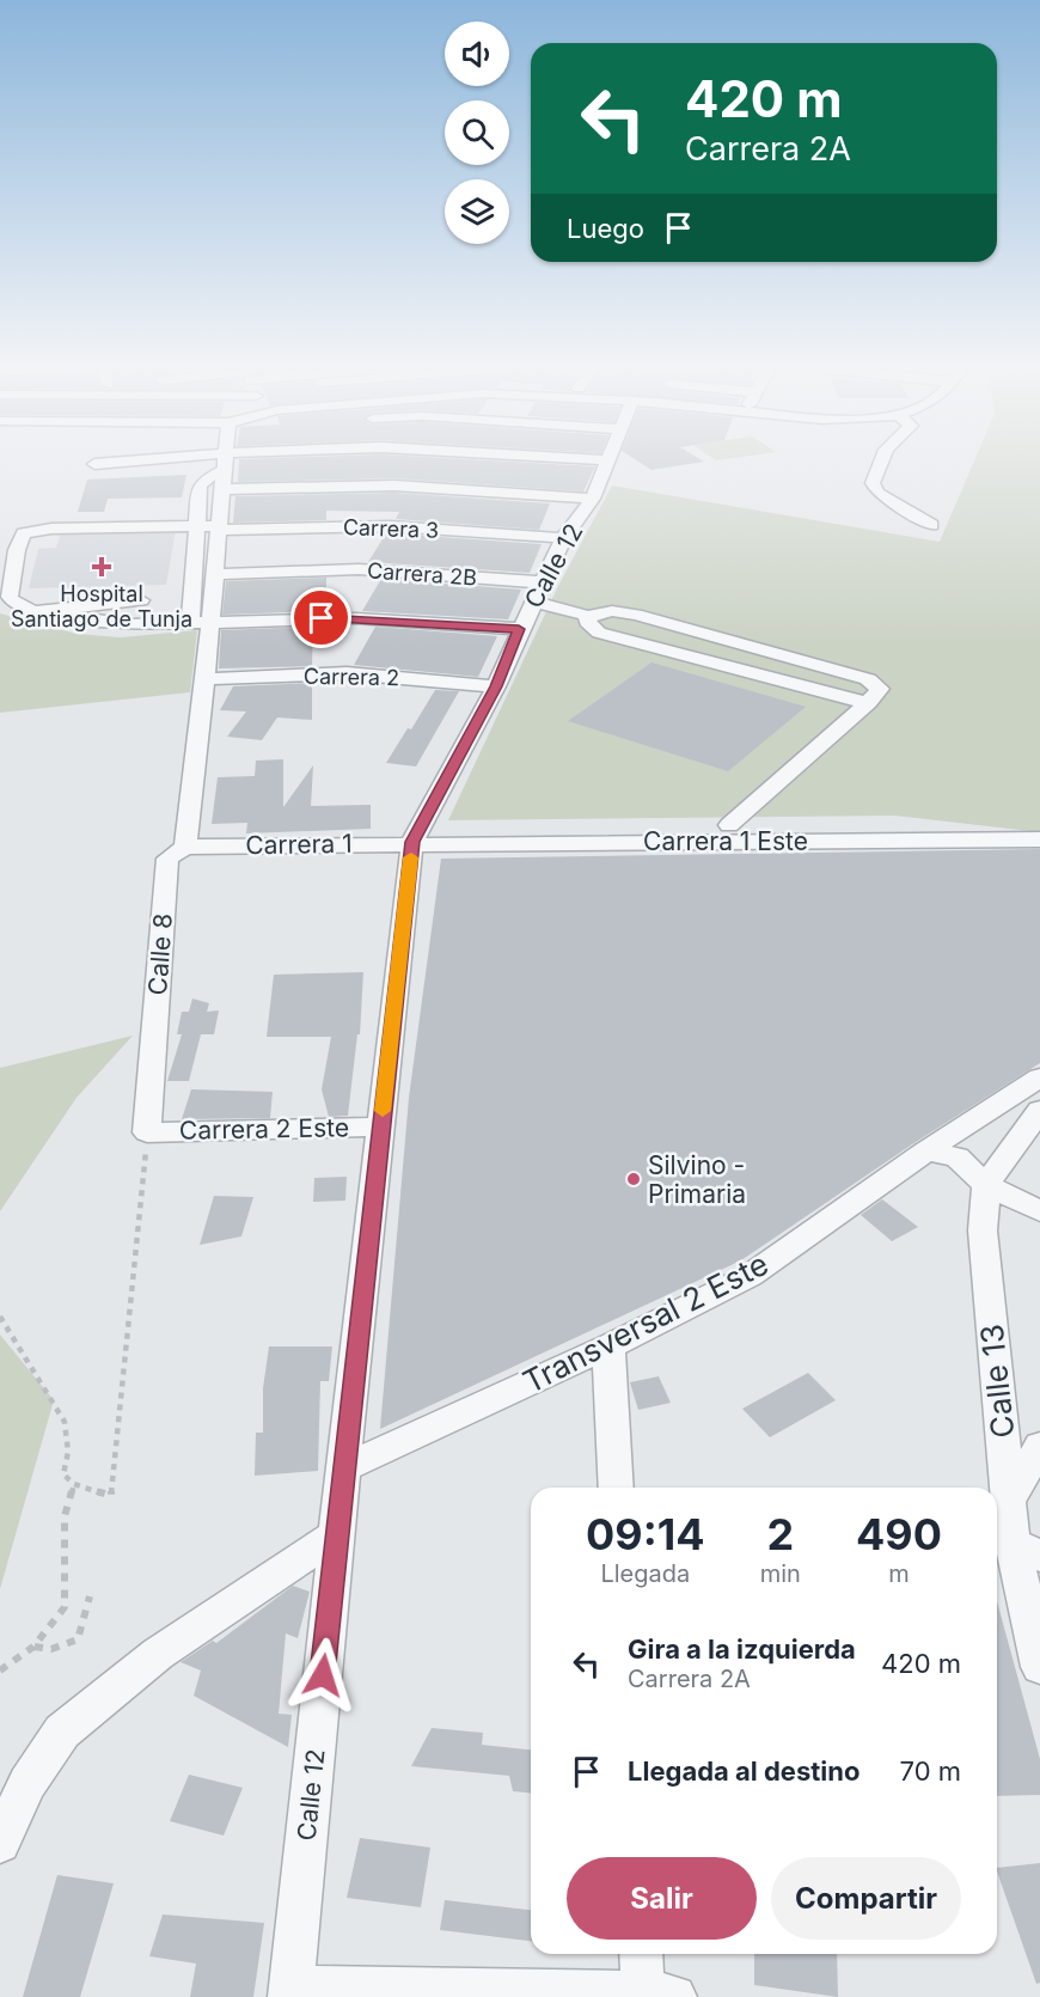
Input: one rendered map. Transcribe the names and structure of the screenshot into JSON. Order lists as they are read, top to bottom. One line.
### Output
{"streets":{"street":["Carrera 3","Calle 12","Carrera 2B","Carrera 2","Carrera 1 Este","Carrera 1","Calle 8","Carrera 2 Este","Transversal 2 Este","Calle 13"]},"crossings":[["Carrera 3","Calle 12"],["Carrera 3","Calle 8"],["Calle 12","Carrera 2B"],["Calle 12","Carrera 2"],["Calle 12","Carrera 1 Este"],["Calle 12","Carrera 1"],["Calle 12","Carrera 2 Este"],["Calle 12","Transversal 2 Este"],["Carrera 2B","Calle 8"],["Carrera 2","Calle 8"],["Carrera 1 Este","Carrera 1"],["Carrera 1","Calle 8"],["Calle 8","Carrera 2 Este"]],"places":{"health":["Hospital Santiago de Tunja"],"other":["Silvino - Primaria"]},"page":{"turn":["420 m","Carrera 2A"],"then":"Luego","eta":["09:14","Llegada","2","min","490","m"],"list":[{"name":"Gira a la izquierda","note":"Carrera 2A","value":"420 m"},{"name":"Llegada al destino","value":"70 m"}],"buttons":["Salir","Compartir"]}}
